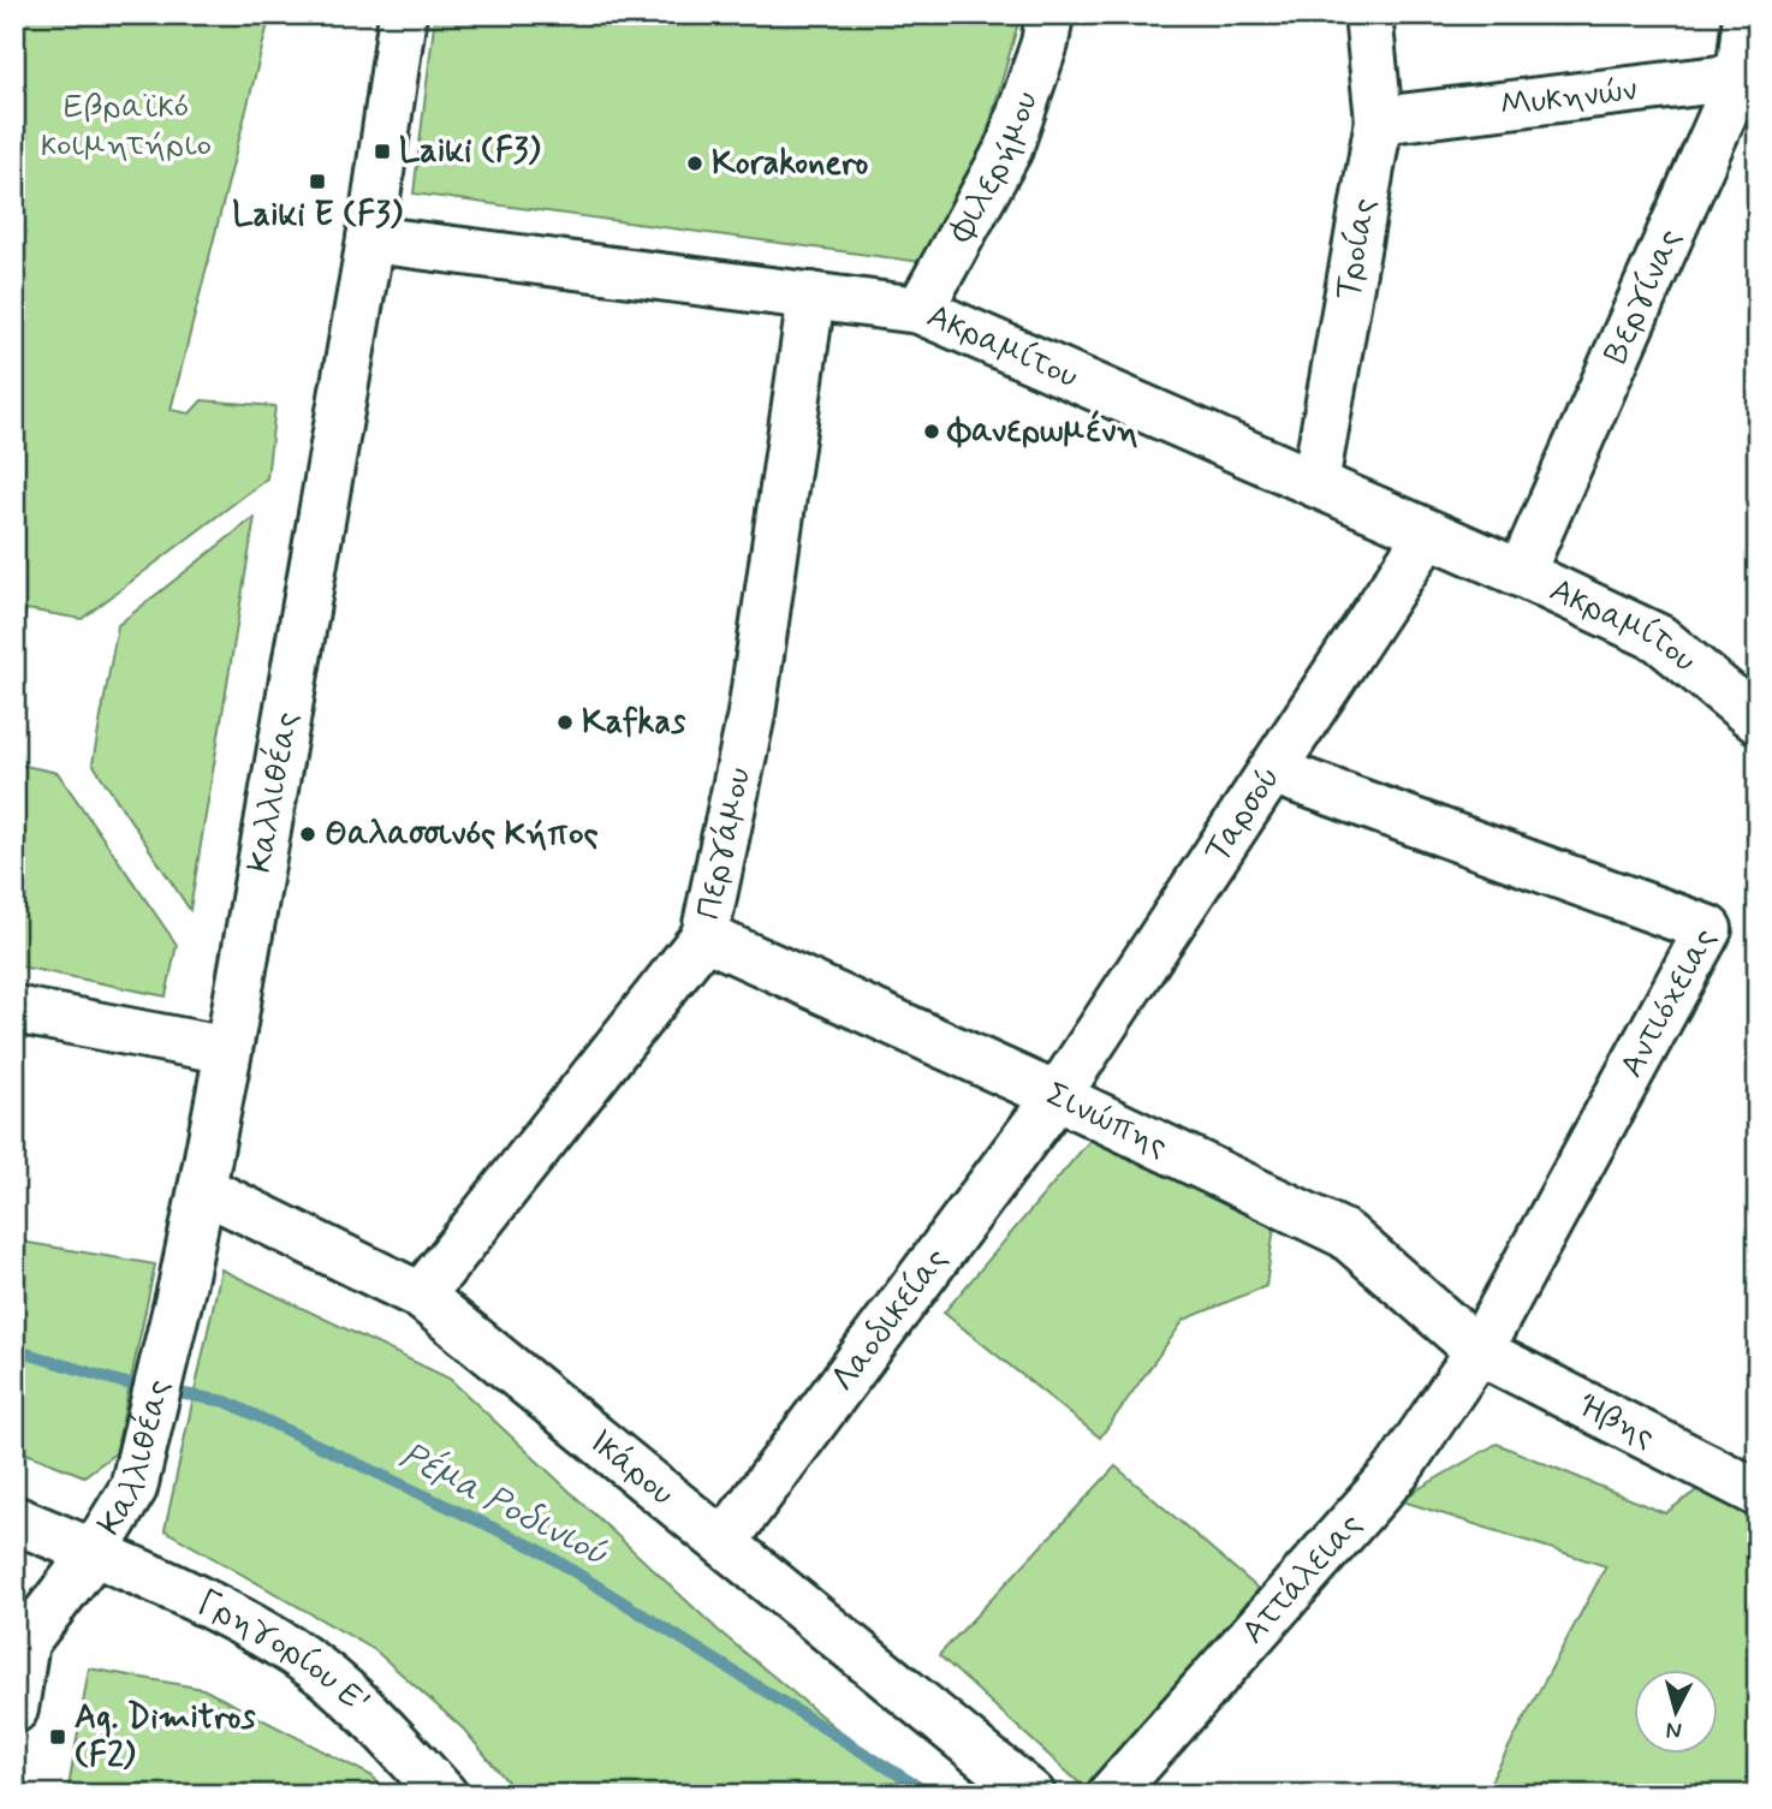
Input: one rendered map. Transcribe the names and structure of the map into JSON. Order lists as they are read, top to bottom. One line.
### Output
{"streets":{"street":["Μυκηνών","Φιλερήμου","Τροίας","Βεργίνας","Ακραμίτου","Καλλιθέας","Ταρσού","Περγάμου","Αντιόχειας","Σινώπης","Λαοδικείας","Ήβης","Ικάρου","Αττάλειας","Γρηγορίου Ε'"]},"crossings":[["Μυκηνών","Τροίας"],["Μυκηνών","Βεργίνας"],["Φιλερήμου","Ακραμίτου"],["Τροίας","Ακραμίτου"],["Βεργίνας","Ακραμίτου"],["Ακραμίτου","Καλλιθέας"],["Ακραμίτου","Ταρσού"],["Ακραμίτου","Περγάμου"],["Καλλιθέας","Ικάρου"],["Καλλιθέας","Γρηγορίου Ε'"],["Ταρσού","Αντιόχειας"],["Ταρσού","Σινώπης"],["Ταρσού","Λαοδικείας"],["Περγάμου","Σινώπης"],["Περγάμου","Ικάρου"],["Αντιόχειας","Σινώπης"],["Αντιόχειας","Ήβης"],["Αντιόχειας","Αττάλειας"],["Σινώπης","Λαοδικείας"],["Σινώπης","Ήβης"],["Σινώπης","Αττάλειας"],["Λαοδικείας","Ικάρου"],["Ήβης","Αττάλειας"]],"water":["Ρέμα Ροδινιού"],"parks":["Εβραϊκό κοιμητήριο"],"places":{"transit":["Laiki (F3)","Laiki E (F3)","Ag. Dimitros (F2)"],"other":["Korakonero","Φανερωμένη","Kafkas","Θαλασσινός Κήπος"]},"north":"bottom"}
